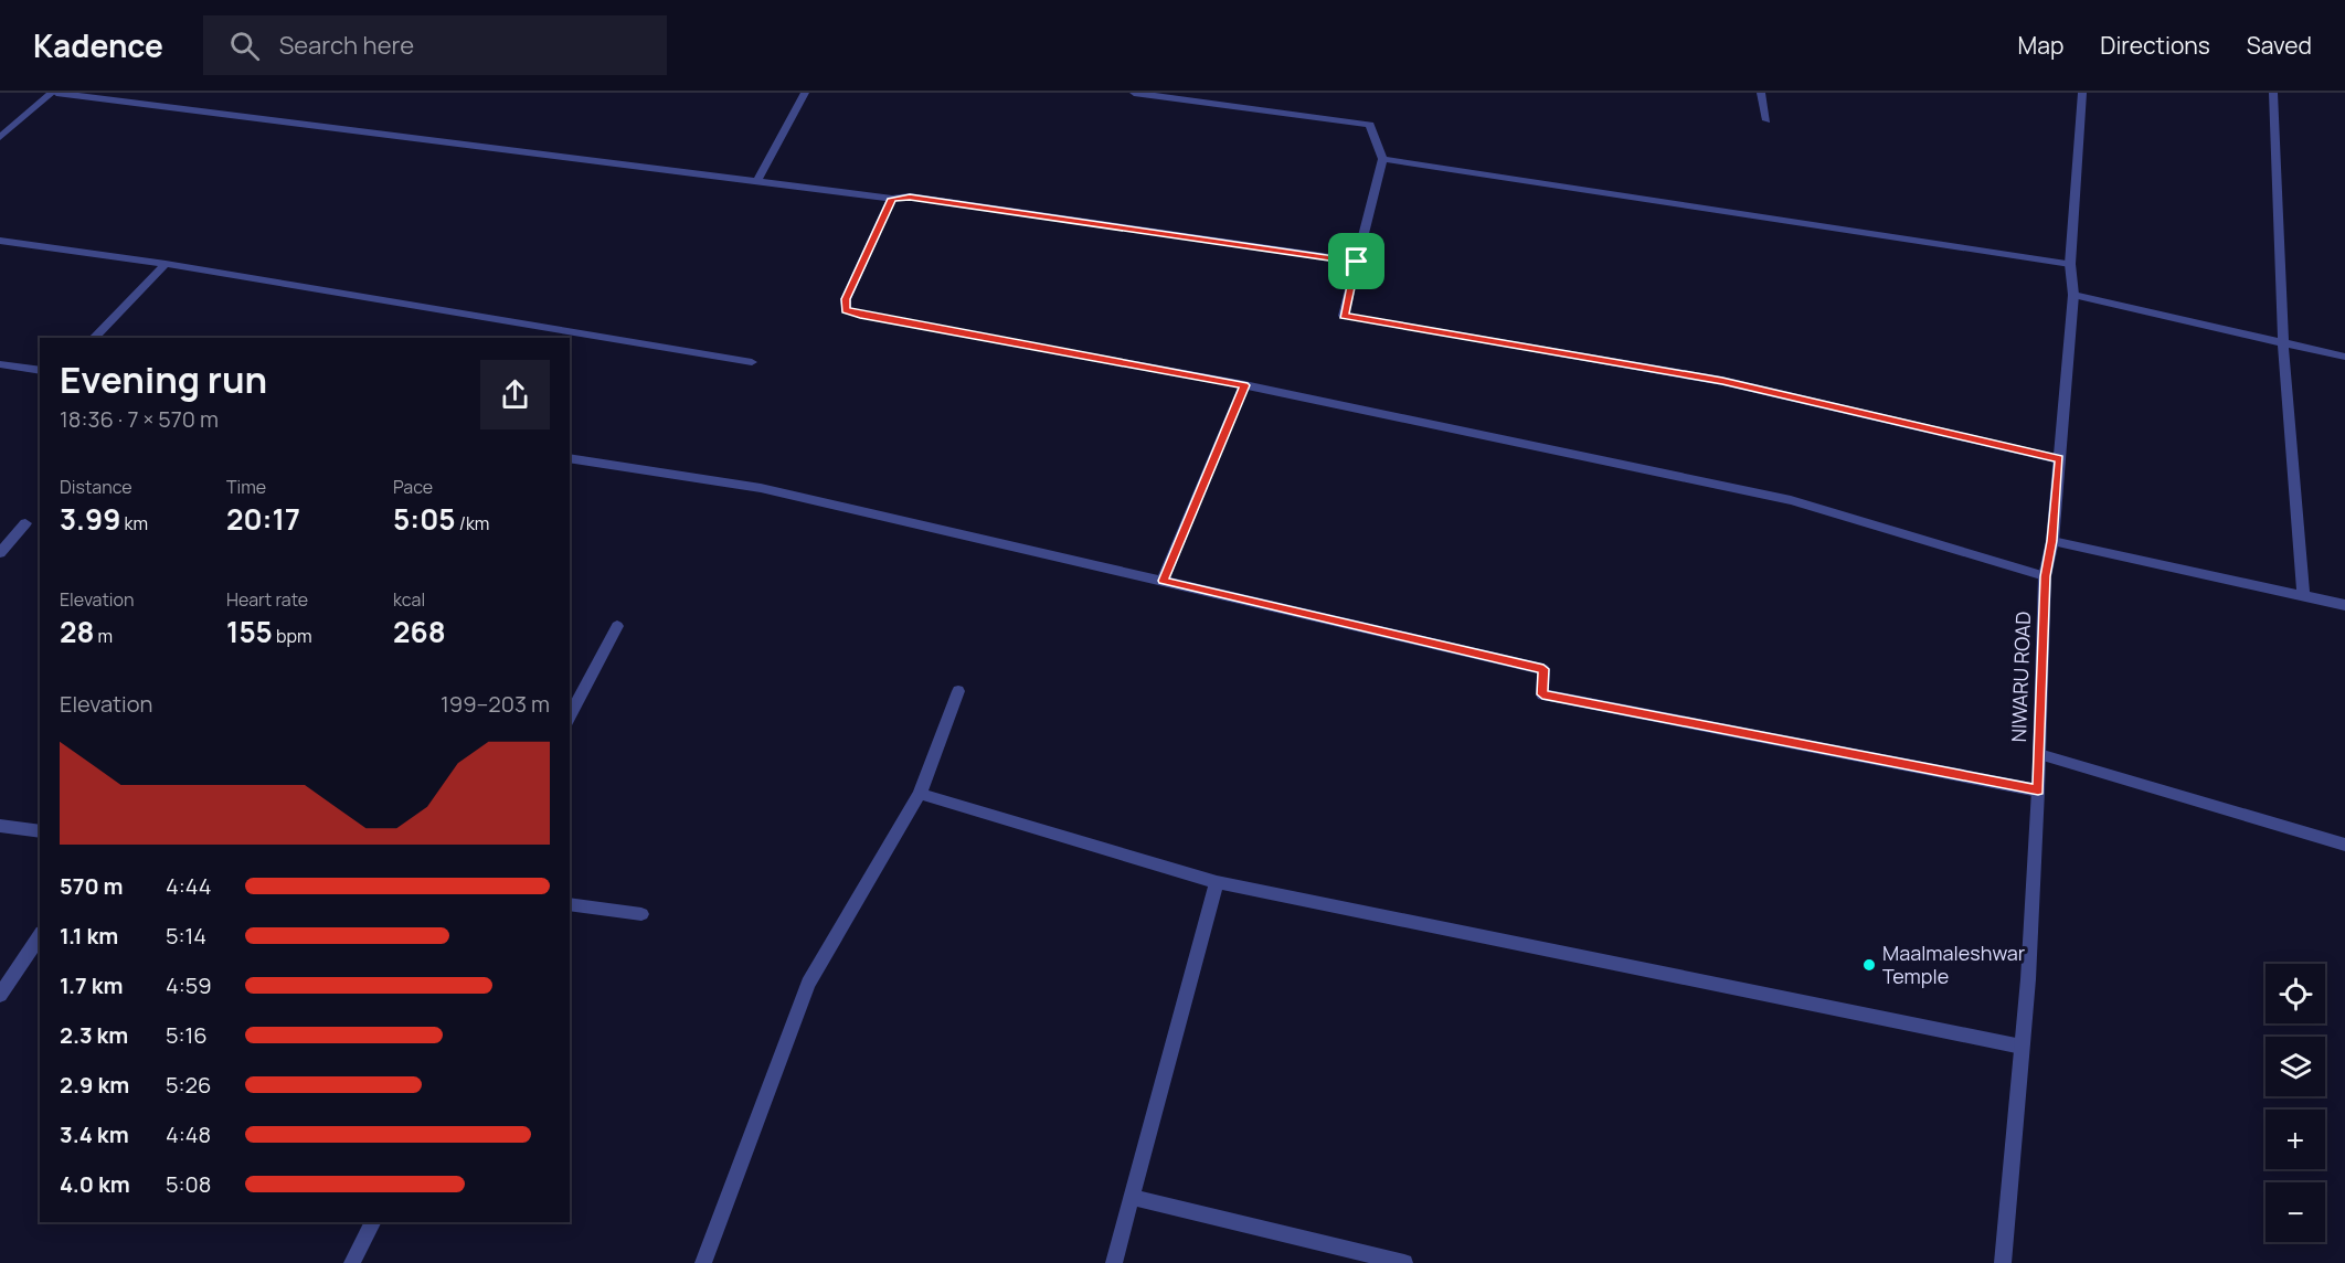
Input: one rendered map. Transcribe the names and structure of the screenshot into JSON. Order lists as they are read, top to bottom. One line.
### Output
{"streets":{"street":["NIWARU ROAD"]},"places":["Maalmaleshwar Temple"],"page":{"header":"Kadence","search":"Search here","nav":["Map","Directions","Saved"],"heading":["Evening run","18:36 · 7 × 570 m"],"stats":[["Distance","3.99 km"],["Time","20:17"],["Pace","5:05 /km"],["Elevation","28 m"],["Heart rate","155 bpm"],["kcal","268"]],"chart":["Elevation","199–203 m"],"list":[{"name":"570 m","note":"4:44"},{"name":"1.1 km","note":"5:14"},{"name":"1.7 km","note":"4:59"},{"name":"2.3 km","note":"5:16"},{"name":"2.9 km","note":"5:26"},{"name":"3.4 km","note":"4:48"},{"name":"4.0 km","note":"5:08"}],"map_buttons":["+","−"]}}
